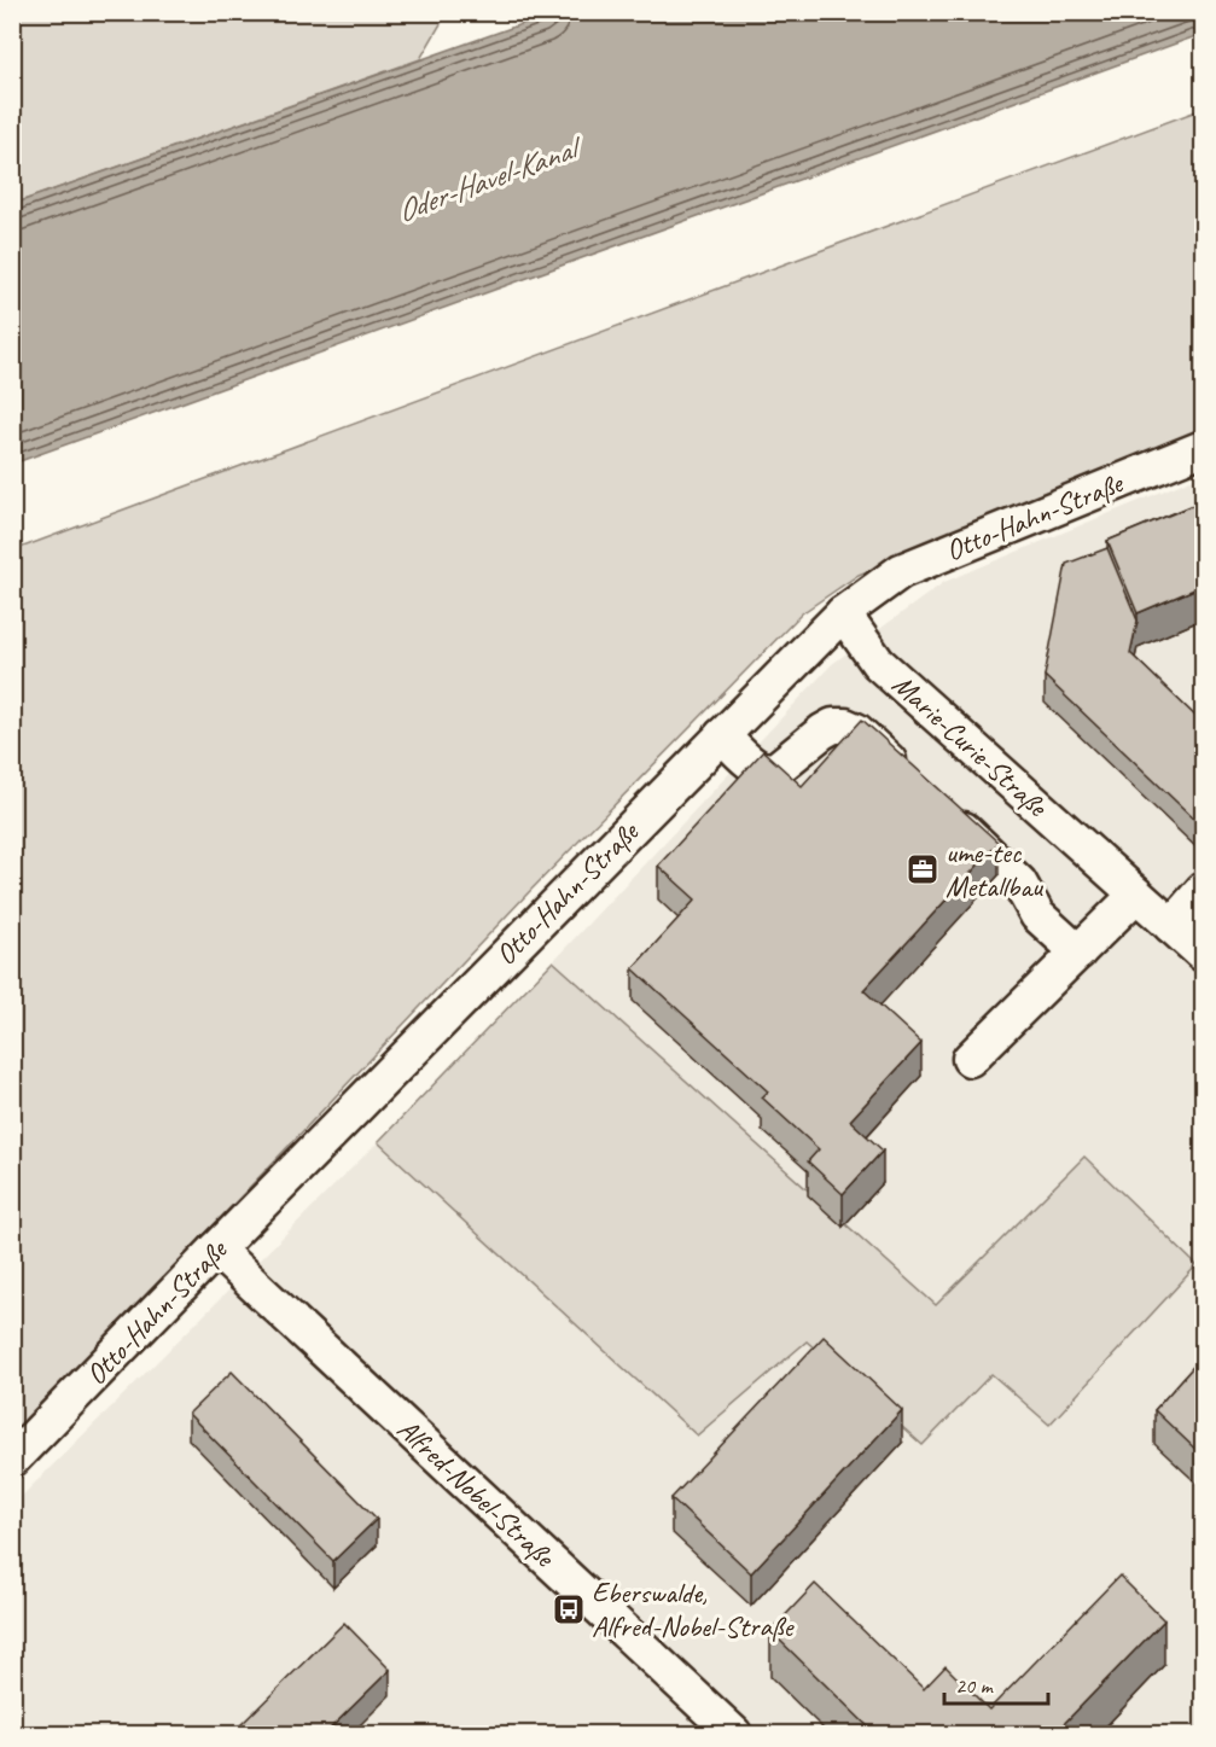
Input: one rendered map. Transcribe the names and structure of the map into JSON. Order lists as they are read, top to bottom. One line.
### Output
{"streets":{"street":["Otto-Hahn-Straße","Marie-Curie-Straße","Alfred-Nobel-Straße"]},"crossings":[["Otto-Hahn-Straße","Marie-Curie-Straße"],["Otto-Hahn-Straße","Alfred-Nobel-Straße"]],"water":["Oder-Havel-Kanal"],"places":{"office":["ume-tec Metallbau"],"bus stop":["Eberswalde, Alfred-Nobel-Straße"]},"scale_bar":"20 m"}
